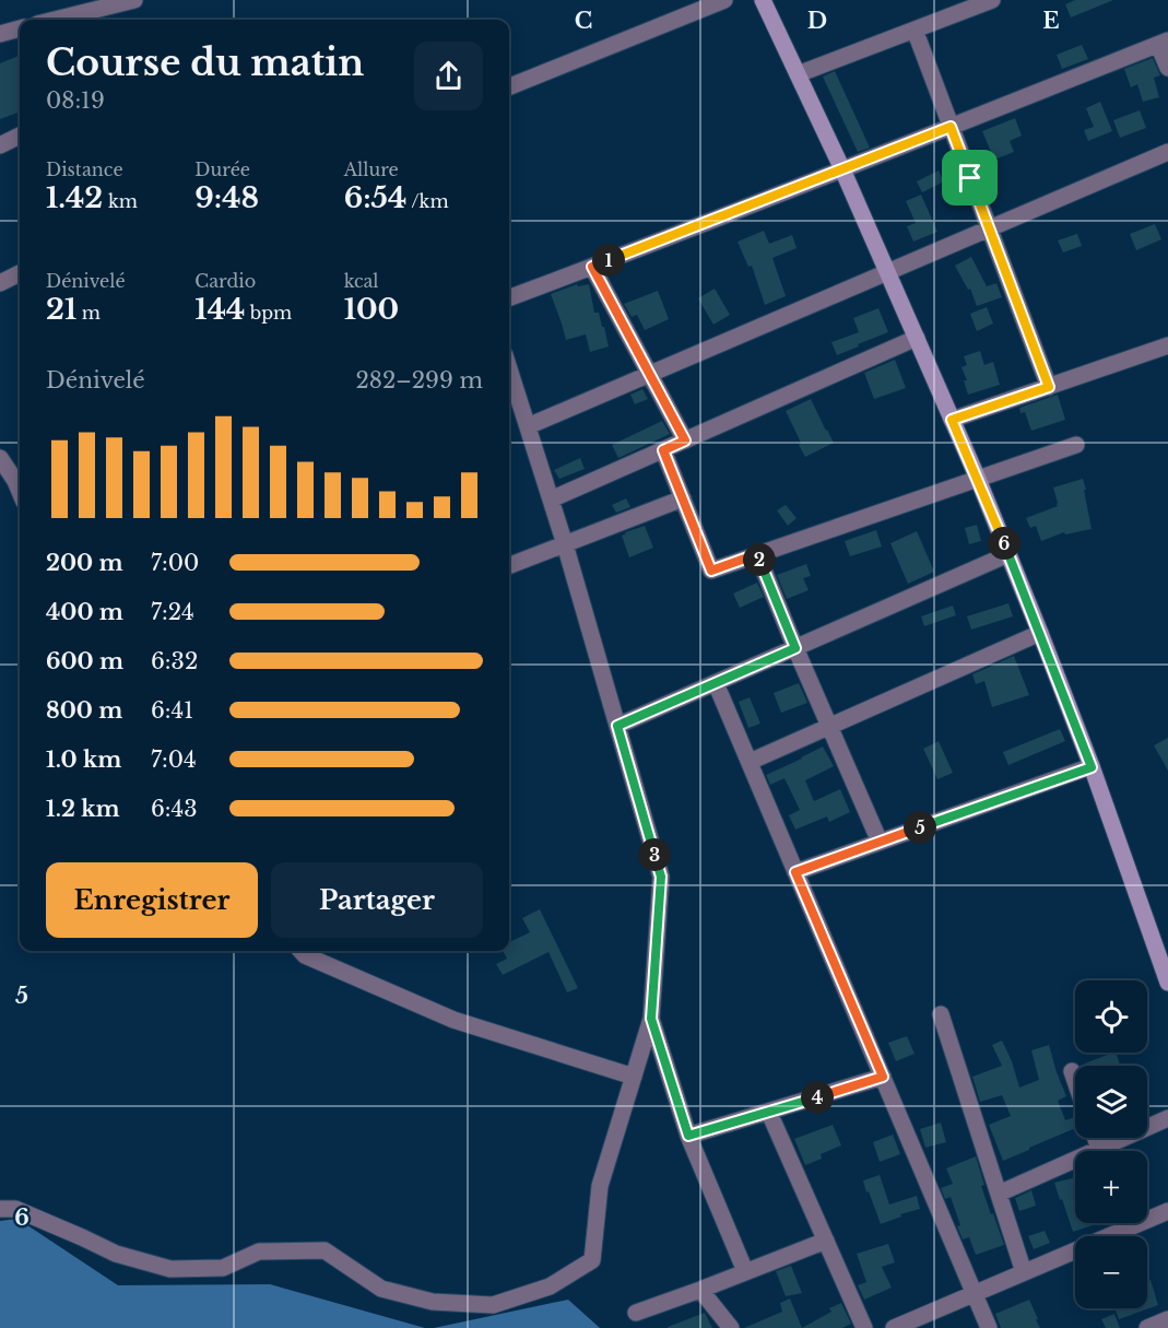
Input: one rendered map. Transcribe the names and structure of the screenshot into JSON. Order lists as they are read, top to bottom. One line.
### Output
{"page":{"heading":["Course du matin","08:19"],"stats":[["Distance","1.42 km"],["Durée","9:48"],["Allure","6:54 /km"],["Dénivelé","21 m"],["Cardio","144 bpm"],["kcal","100"]],"pins":["1","6","2","5","3","4"],"chart":["Dénivelé","282–299 m"],"list":[{"name":"200 m","note":"7:00"},{"name":"400 m","note":"7:24"},{"name":"600 m","note":"6:32"},{"name":"800 m","note":"6:41"},{"name":"1.0 km","note":"7:04"},{"name":"1.2 km","note":"6:43"}],"buttons":["Enregistrer","Partager"],"map_buttons":["+","−"]},"grid":{"columns":["C","D","E"],"rows":["5","6"]}}
